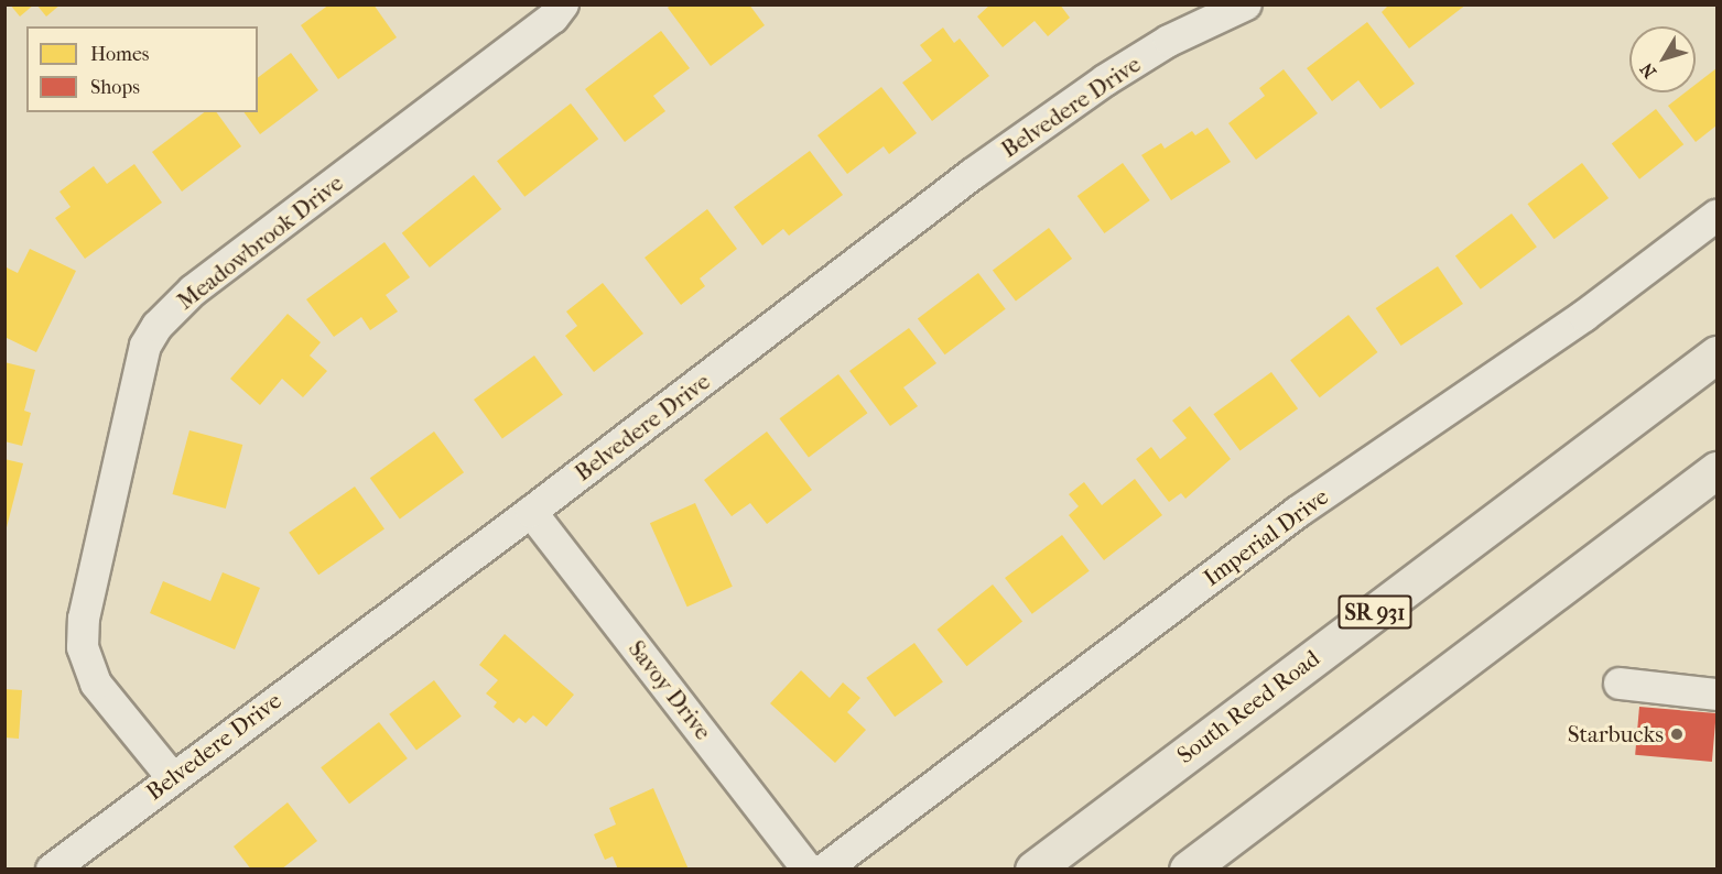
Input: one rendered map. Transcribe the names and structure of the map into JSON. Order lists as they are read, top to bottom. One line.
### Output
{"streets":{"main road":["SR 931","South Reed Road"],"street":["Belvedere Drive","Meadowbrook Drive","Imperial Drive","Savoy Drive"]},"crossings":[["Belvedere Drive","Meadowbrook Drive"],["Belvedere Drive","Savoy Drive"]],"places":["Starbucks"],"legend":["Homes","Shops"],"north":"bottom left"}
